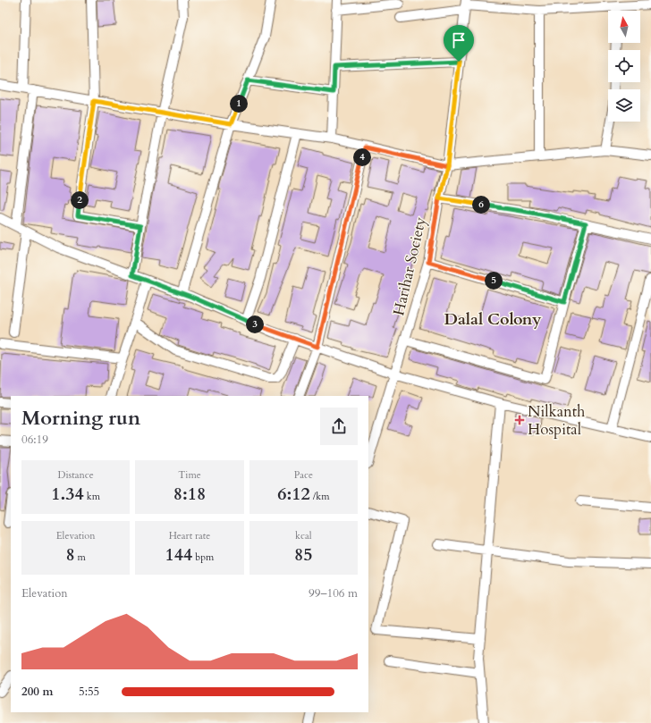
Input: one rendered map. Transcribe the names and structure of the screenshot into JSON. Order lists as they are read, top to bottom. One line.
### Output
{"streets":{"street":["Harihar Society"]},"districts":["Dalal Colony"],"places":{"health":["Nilkanth Hospital"]},"north":"top","page":{"pins":["1","4","2","6","5","3"],"heading":["Morning run","06:19"],"stats":[["Distance","1.34 km"],["Time","8:18"],["Pace","6:12 /km"],["Elevation","8 m"],["Heart rate","144 bpm"],["kcal","85"]],"chart":["Elevation","99–106 m"],"list":[{"name":"200 m","note":"5:55"}]}}
